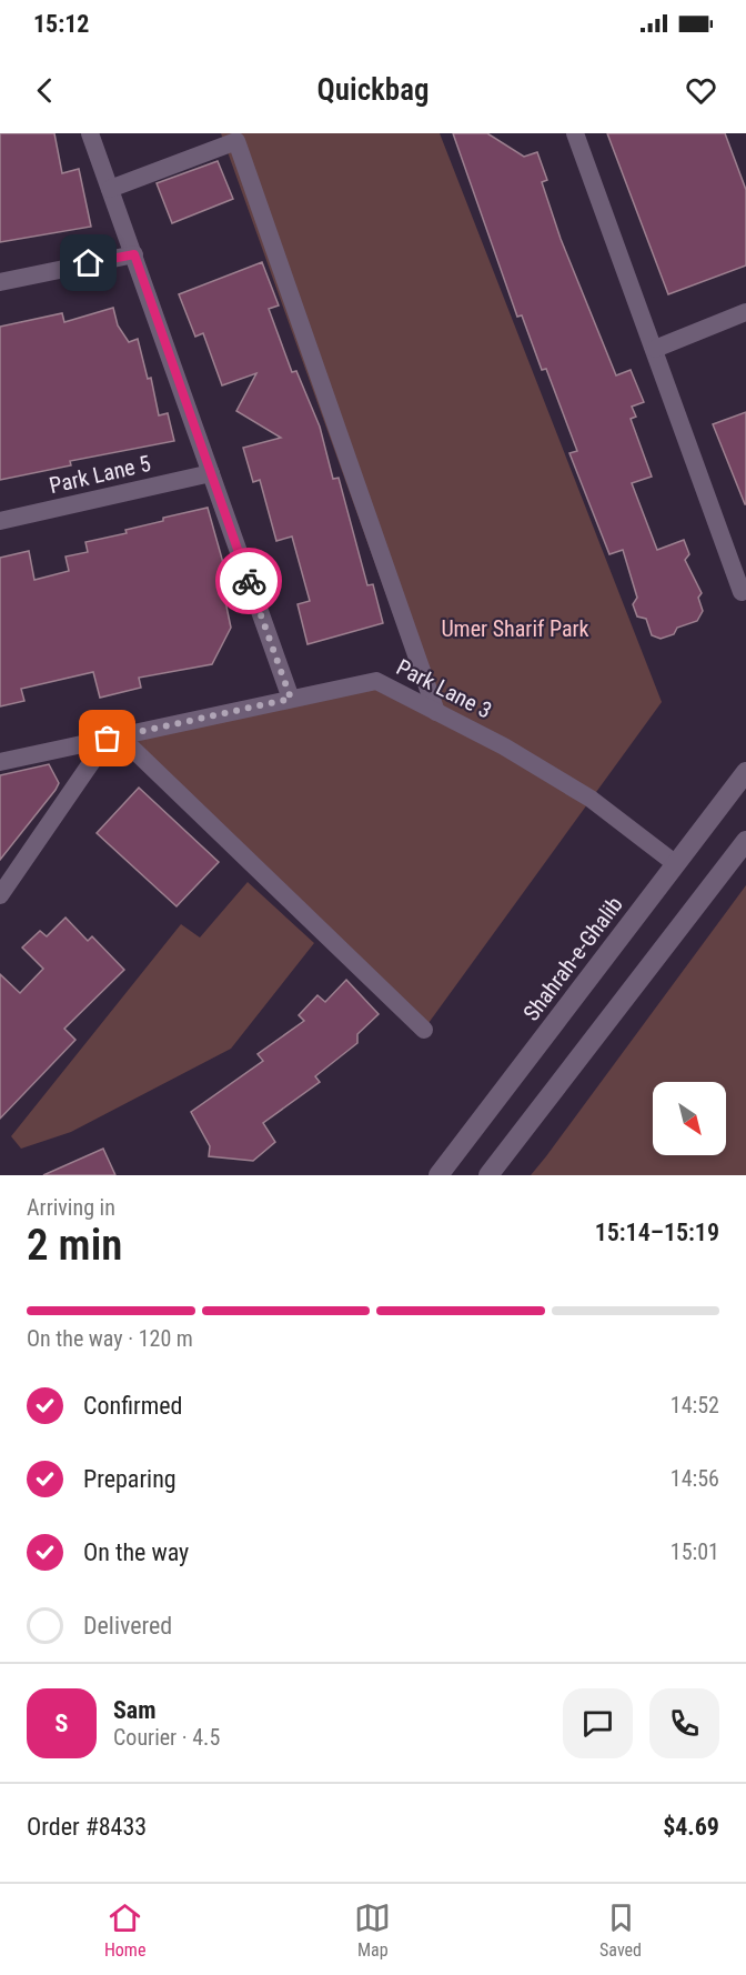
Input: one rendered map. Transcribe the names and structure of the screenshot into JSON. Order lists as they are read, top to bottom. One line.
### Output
{"streets":{"main road":["Shahrah-e-Ghalib"],"street":["Park Lane 5","Park Lane 3"]},"crossings":[["Park Lane 3","Shahrah-e-Ghalib"]],"parks":["Umer Sharif Park"],"north":"bottom right","page":{"status":"15:12","header":"Quickbag","heading":["2 min","Arriving in","15:14–15:19"],"panel":["Sam","Courier · 4.5","Order #8433","$4.69"],"bar":"On the way · 120 m","list":[["Confirmed","14:52"],["Preparing","14:56"],["On the way","15:01"],"Delivered"],"round":"S","tabs":["Home","Map","Saved"]}}
